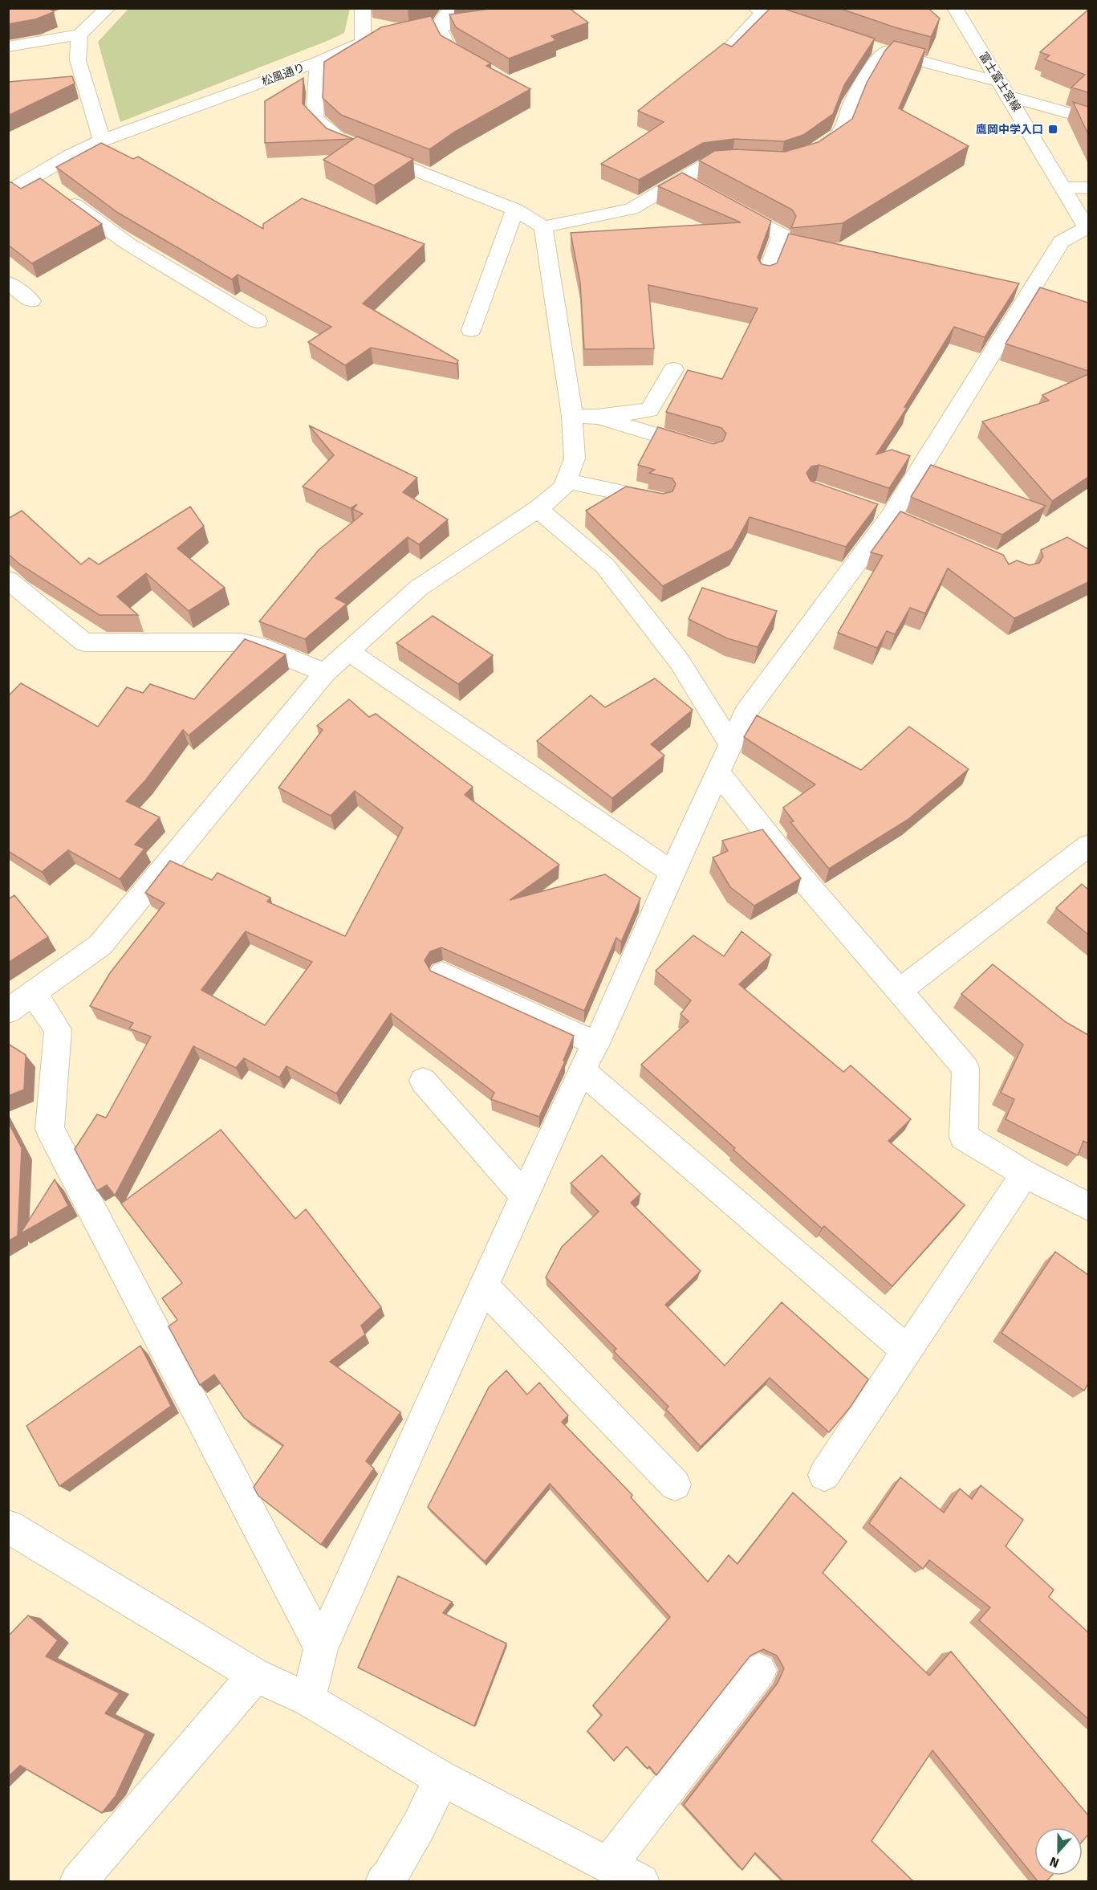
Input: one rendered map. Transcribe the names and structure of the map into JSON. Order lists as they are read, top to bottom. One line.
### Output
{"streets":{"street":["松風通り","富士富士宮線"]},"places":{"transit":["鷹岡中学入口"]},"north":"bottom"}
